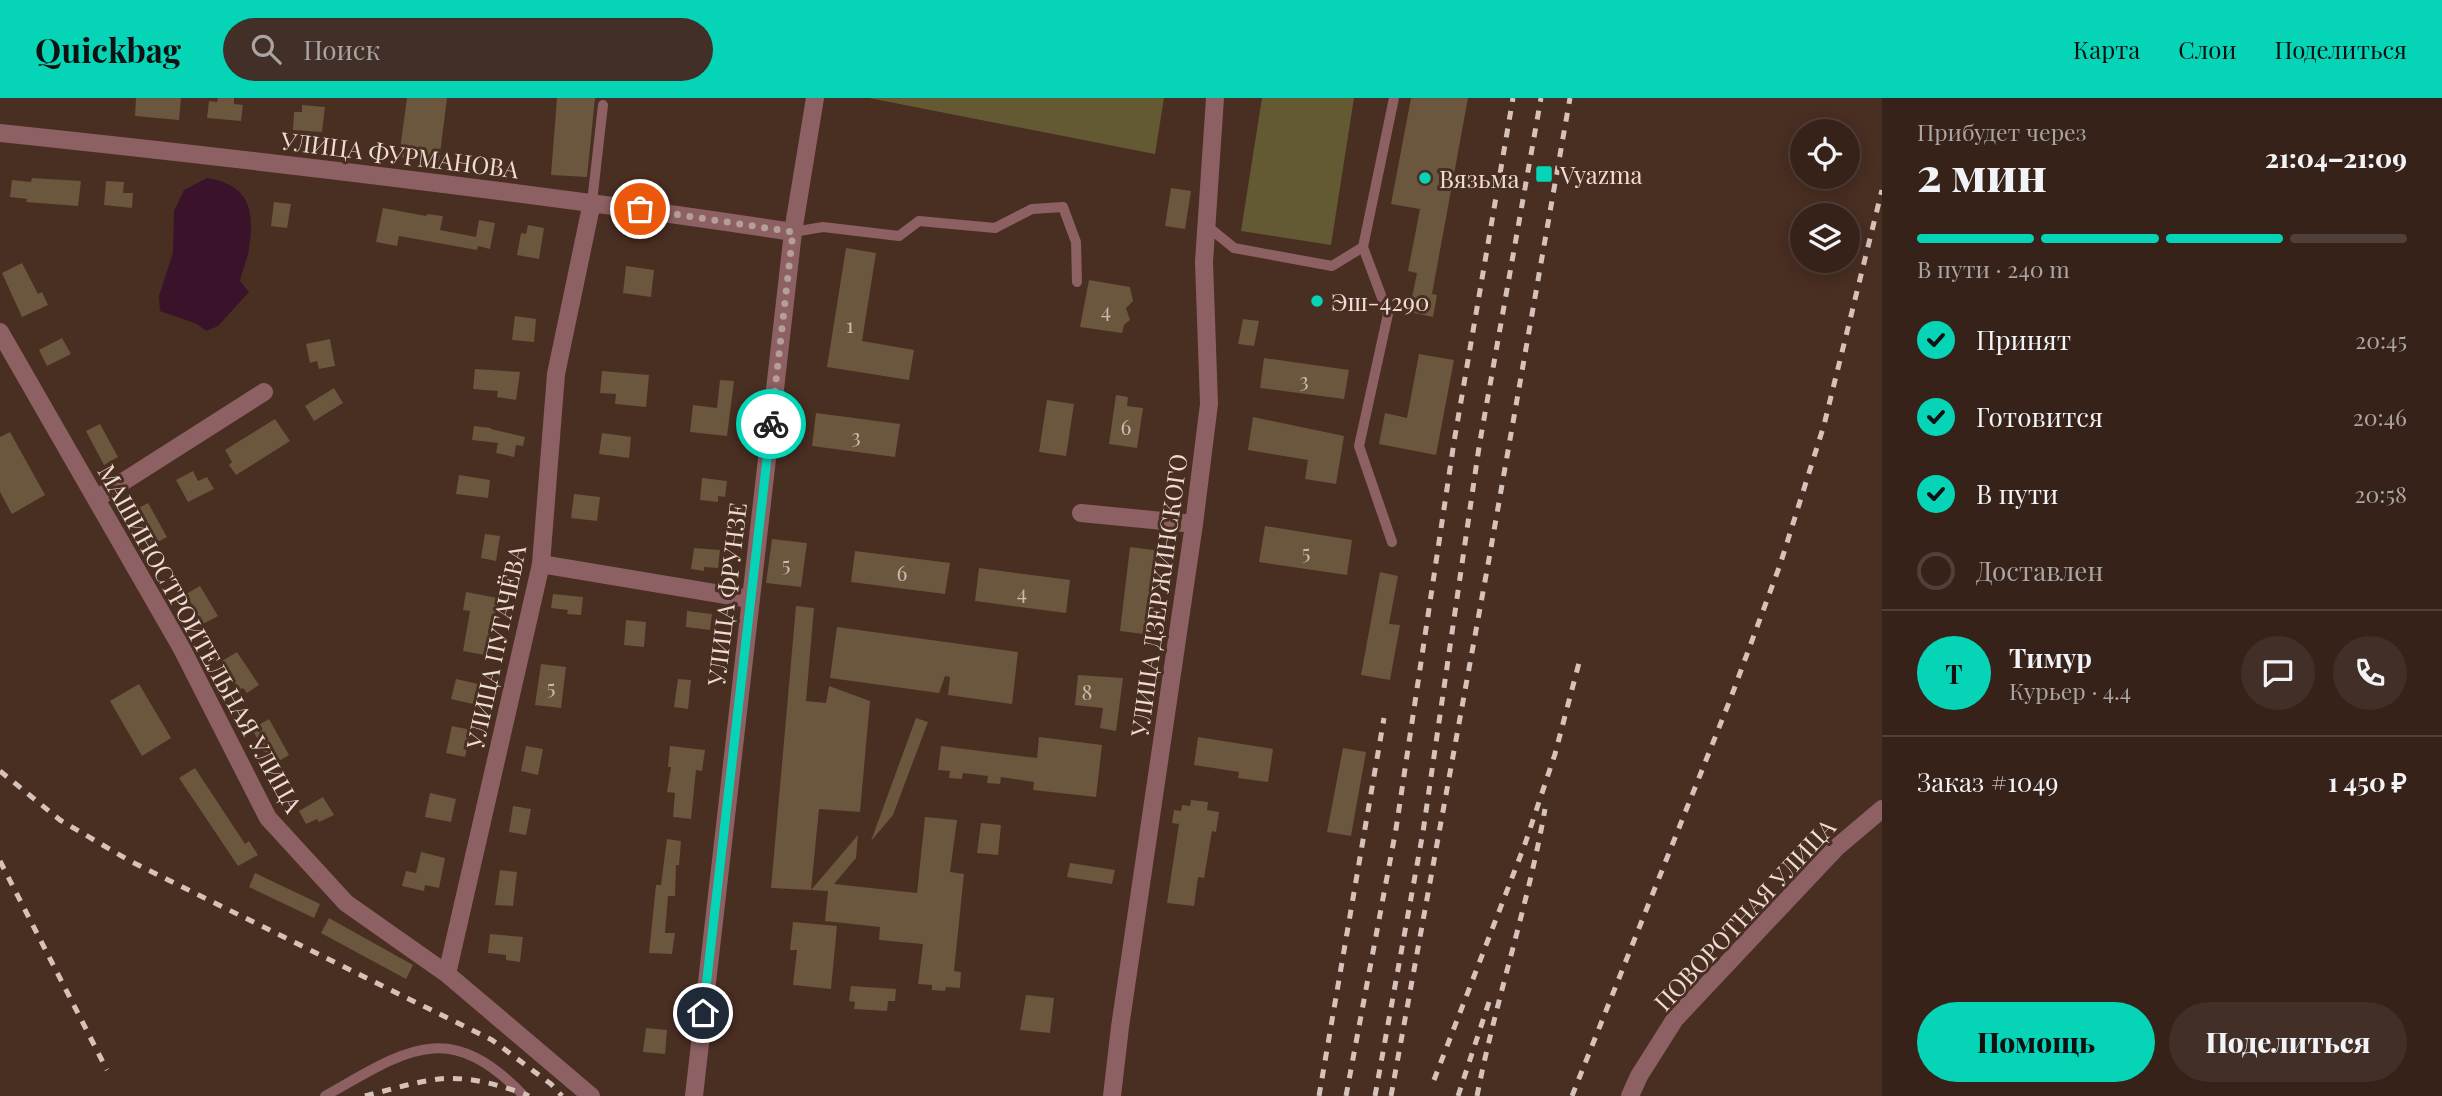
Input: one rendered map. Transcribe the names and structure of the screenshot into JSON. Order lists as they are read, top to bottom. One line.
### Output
{"streets":{"street":["УЛИЦА ФУРМАНОВА","УЛИЦА ФРУНЗЕ","УЛИЦА ДЗЕРЖИНСКОГО","МАШИНОСТРОИТЕЛЬНАЯ УЛИЦА","УЛИЦА ПУГАЧЁВА","ПОВОРОТНАЯ УЛИЦА"]},"crossings":[["УЛИЦА ФУРМАНОВА","УЛИЦА ФРУНЗЕ"],["УЛИЦА ФУРМАНОВА","УЛИЦА ПУГАЧЁВА"],["МАШИНОСТРОИТЕЛЬНАЯ УЛИЦА","УЛИЦА ПУГАЧЁВА"]],"places":{"transit":["Vyazma"],"other":["Вязьма","Эш-4290"]},"house_numbers":["4","1","3","6","3","5","5","6","4","5","8"],"page":{"header":"Quickbag","search":"Поиск","nav":["Карта","Слои","Поделиться"],"heading":["2 мин","Прибудет через","21:04–21:09"],"panel":["Тимур","Курьер · 4.4","Заказ #1049","1 450 ₽"],"bar":"В пути · 240 m","list":[["Принят","20:45"],["Готовится","20:46"],["В пути","20:58"],"Доставлен"],"round":"Т","buttons":["Помощь","Поделиться"]}}
